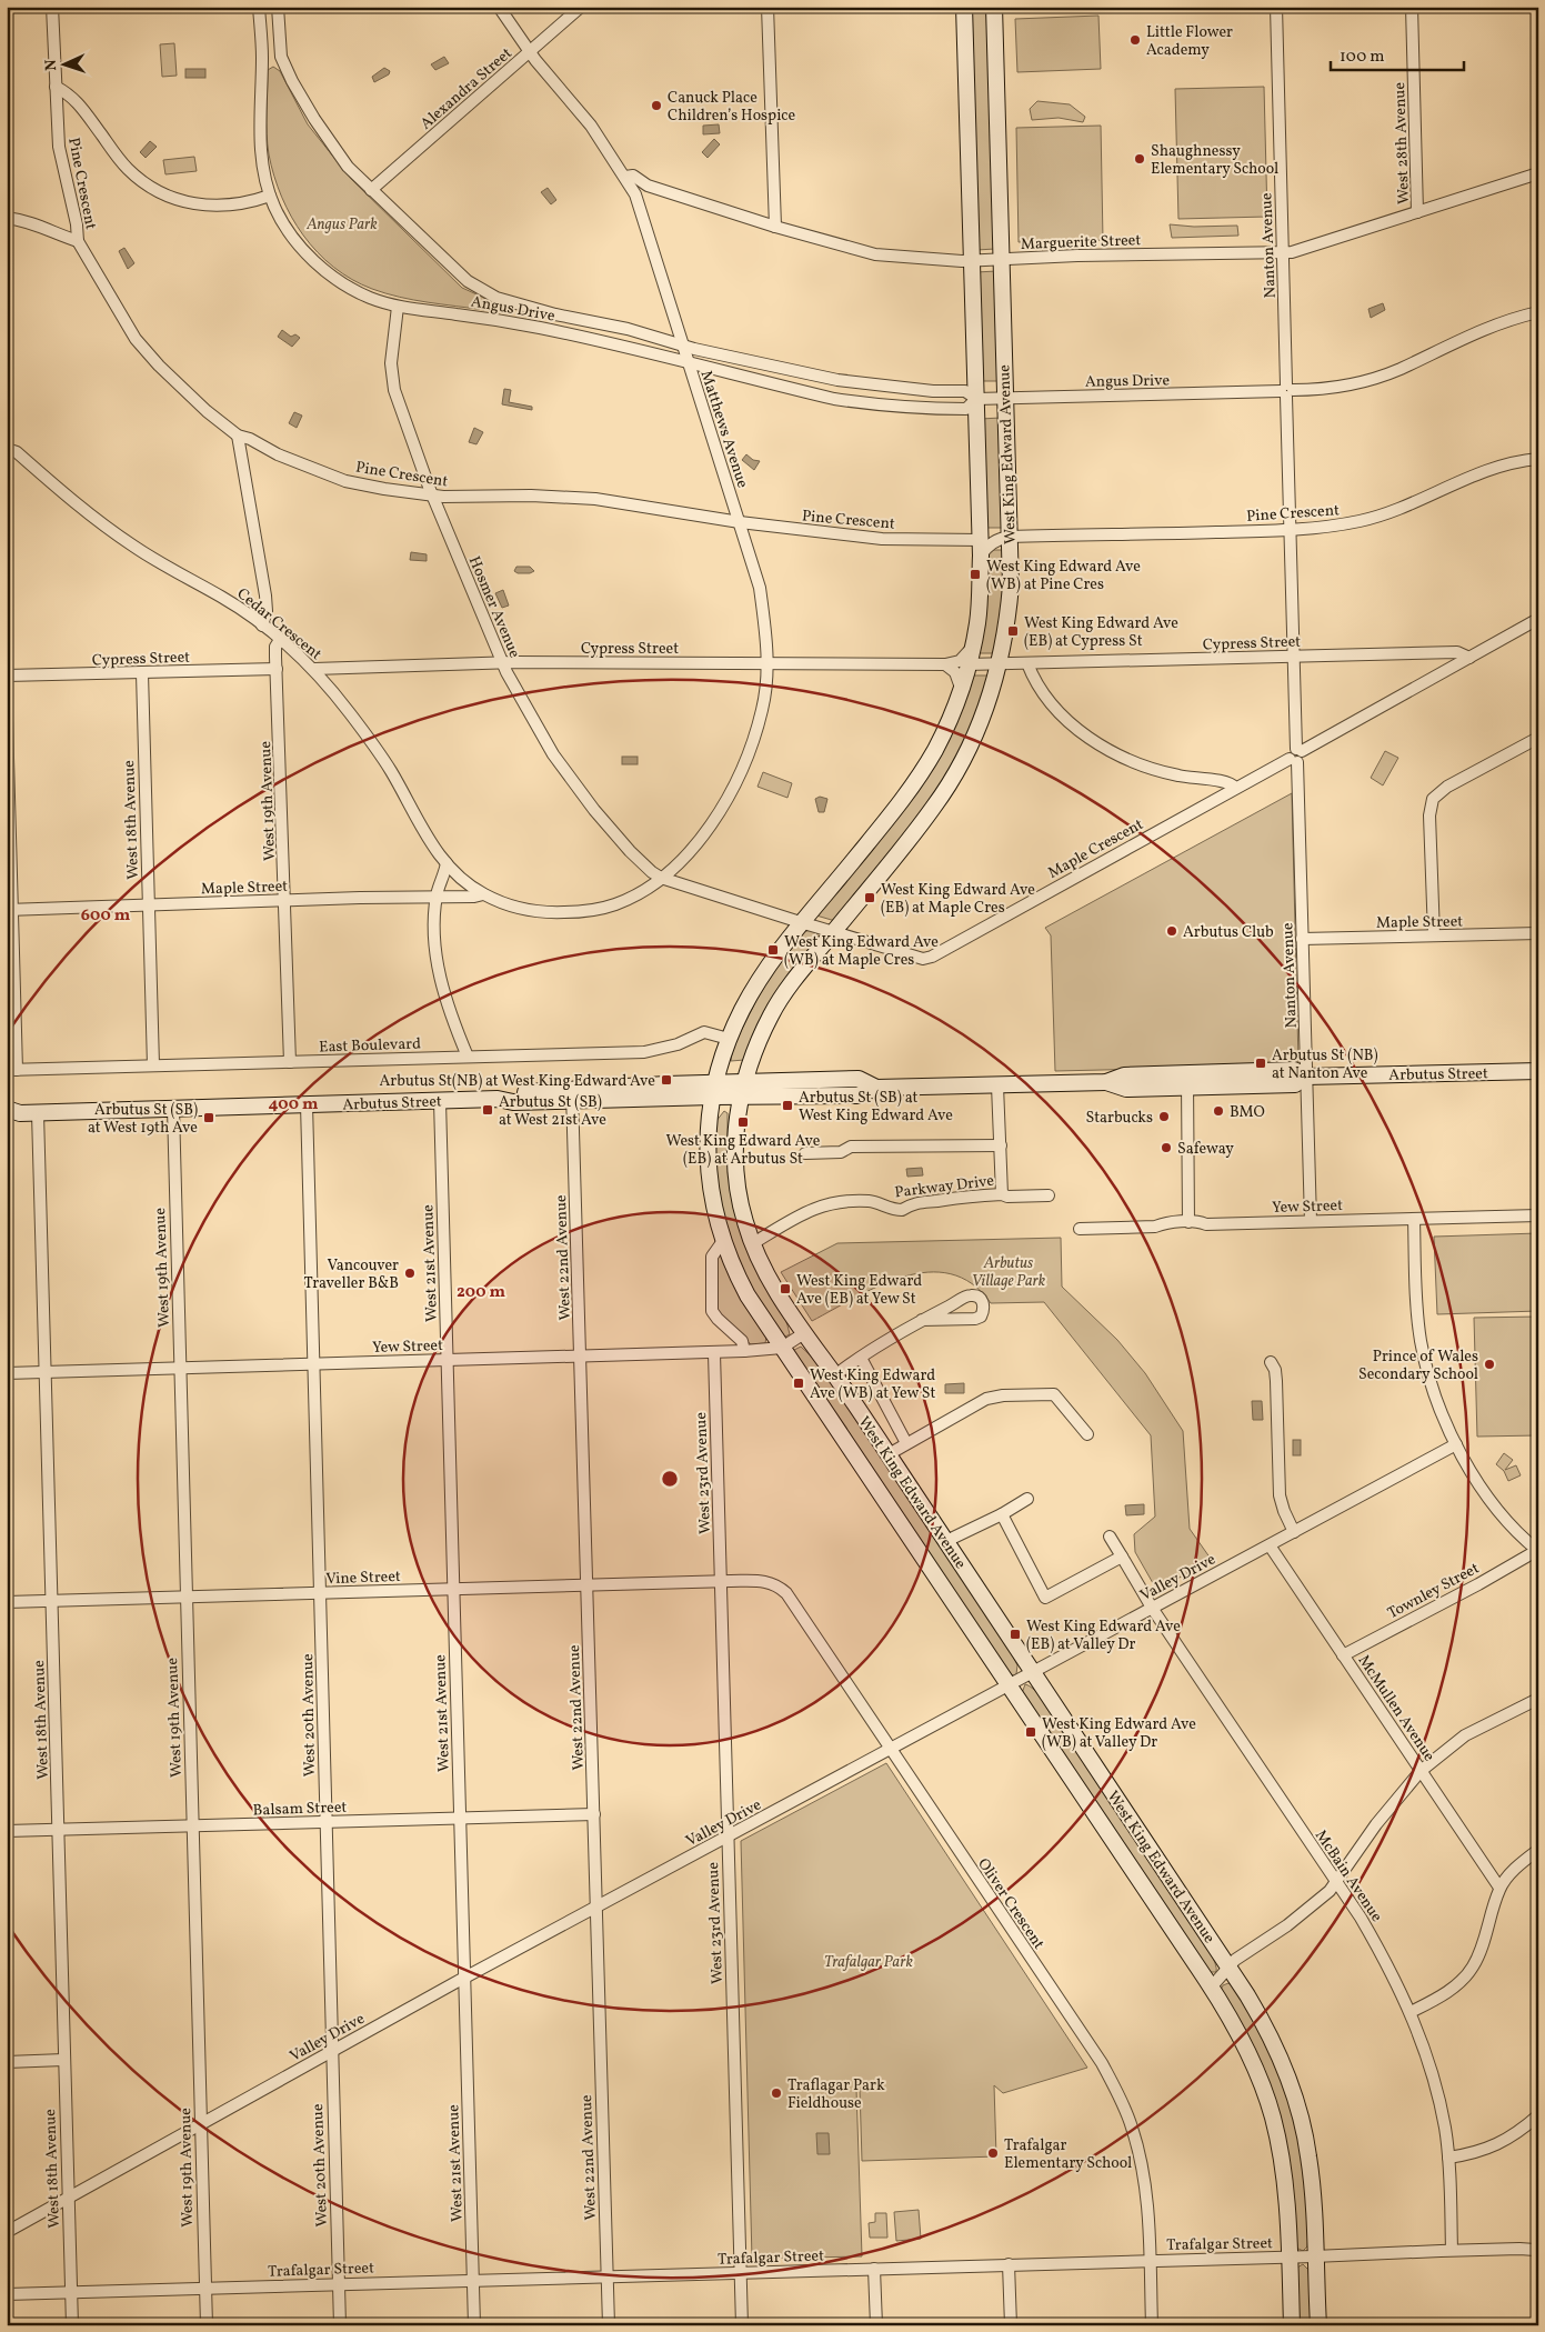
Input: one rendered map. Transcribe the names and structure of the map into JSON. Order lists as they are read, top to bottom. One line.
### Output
{"streets":{"main road":["West King Edward Avenue","Arbutus Street"],"street":["Alexandra Street","West 28th Avenue","Pine Crescent","Marguerite Street","Nanton Avenue","Angus Drive","Matthews Avenue","Hosmer Avenue","Cedar Crescent","Cypress Street","West 19th Avenue","West 18th Avenue","Maple Crescent","Maple Street","East Boulevard","Parkway Drive","Yew Street","West 22nd Avenue","West 21st Avenue","West 23rd Avenue","Vine Street","Valley Drive","Townley Street","McMullen Avenue","West 20th Avenue","Balsam Street","McBain Avenue","Oliver Crescent","Trafalgar Street"]},"crossings":[["Alexandra Street","Angus Drive"],["Alexandra Street","Matthews Avenue"],["West 28th Avenue","Marguerite Street"],["Pine Crescent","Nanton Avenue"],["Pine Crescent","Matthews Avenue"],["Pine Crescent","West King Edward Avenue"],["Pine Crescent","Hosmer Avenue"],["Marguerite Street","Nanton Avenue"],["Marguerite Street","Matthews Avenue"],["Marguerite Street","West King Edward Avenue"],["Nanton Avenue","Angus Drive"],["Nanton Avenue","Cypress Street"],["Nanton Avenue","Maple Crescent"],["Nanton Avenue","Maple Street"],["Nanton Avenue","Arbutus Street"],["Nanton Avenue","Yew Street"],["Angus Drive","Matthews Avenue"],["Angus Drive","West King Edward Avenue"],["Angus Drive","Hosmer Avenue"],["Matthews Avenue","Hosmer Avenue"],["Matthews Avenue","Cedar Crescent"],["Matthews Avenue","Cypress Street"],["Matthews Avenue","Maple Crescent"],["West King Edward Avenue","Cypress Street"],["West King Edward Avenue","Maple Crescent"],["West King Edward Avenue","East Boulevard"],["West King Edward Avenue","Arbutus Street"],["West King Edward Avenue","Parkway Drive"],["West King Edward Avenue","Yew Street"],["West King Edward Avenue","Valley Drive"],["West King Edward Avenue","Trafalgar Street"],["Hosmer Avenue","Cedar Crescent"],["Hosmer Avenue","Cypress Street"],["Hosmer Avenue","Maple Crescent"],["Cedar Crescent","Cypress Street"],["Cedar Crescent","West 19th Avenue"],["Cedar Crescent","Maple Crescent"],["Cedar Crescent","Maple Street"],["Cypress Street","West 19th Avenue"],["Cypress Street","West 18th Avenue"],["West 19th Avenue","Maple Street"],["West 19th Avenue","East Boulevard"],["West 19th Avenue","Arbutus Street"],["West 19th Avenue","Yew Street"],["West 19th Avenue","Vine Street"],["West 19th Avenue","Valley Drive"],["West 19th Avenue","Balsam Street"],["West 19th Avenue","Trafalgar Street"],["West 18th Avenue","Maple Street"],["West 18th Avenue","East Boulevard"],["West 18th Avenue","Arbutus Street"],["West 18th Avenue","Yew Street"],["West 18th Avenue","Vine Street"],["West 18th Avenue","Valley Drive"],["West 18th Avenue","Balsam Street"],["West 18th Avenue","Trafalgar Street"],["Arbutus Street","West 22nd Avenue"],["Arbutus Street","West 21st Avenue"],["Arbutus Street","West 20th Avenue"],["Yew Street","West 22nd Avenue"],["Yew Street","West 21st Avenue"],["Yew Street","West 23rd Avenue"],["Yew Street","West 20th Avenue"],["West 22nd Avenue","Vine Street"],["West 22nd Avenue","Valley Drive"],["West 22nd Avenue","Balsam Street"],["West 22nd Avenue","Trafalgar Street"],["West 21st Avenue","Vine Street"],["West 21st Avenue","Valley Drive"],["West 21st Avenue","Balsam Street"],["West 21st Avenue","Trafalgar Street"],["West 23rd Avenue","Vine Street"],["West 23rd Avenue","Valley Drive"],["West 23rd Avenue","Oliver Crescent"],["West 23rd Avenue","Trafalgar Street"],["Vine Street","West 20th Avenue"],["Vine Street","Oliver Crescent"],["Valley Drive","McMullen Avenue"],["Valley Drive","West 20th Avenue"],["Valley Drive","McBain Avenue"],["Valley Drive","Oliver Crescent"],["Townley Street","McMullen Avenue"],["West 20th Avenue","Balsam Street"],["West 20th Avenue","Trafalgar Street"],["McBain Avenue","Trafalgar Street"],["Oliver Crescent","Trafalgar Street"]],"parks":["Angus Park","Arbutus Village Park","Trafalgar Park"],"places":{"other":["Little Flower Academy","Canuck Place Children’s Hospice","Shaughnessy Elementary School","Arbutus Club","BMO","Starbucks","Safeway","Vancouver Traveller B&B","Prince of Wales Secondary School","Traflagar Park Fieldhouse","Trafalgar Elementary School"],"transit":["West King Edward Ave (WB) at Pine Cres","West King Edward Ave (EB) at Cypress St","West King Edward Ave (EB) at Maple Cres","West King Edward Ave (WB) at Maple Cres","Arbutus St (NB) at Nanton Ave","Arbutus St(NB) at West King Edward Ave","Arbutus St (SB) at West King Edward Ave","Arbutus St (SB) at West 21st Ave","Arbutus St (SB) at West 19th Ave","West King Edward Ave (EB) at Arbutus St","West King Edward Ave (EB) at Yew St","West King Edward Ave (WB) at Yew St","West King Edward Ave (EB) at Valley Dr","West King Edward Ave (WB) at Valley Dr"]},"scale_bar":"100 m","north":"left","rings":["600 m","400 m","200 m"]}
